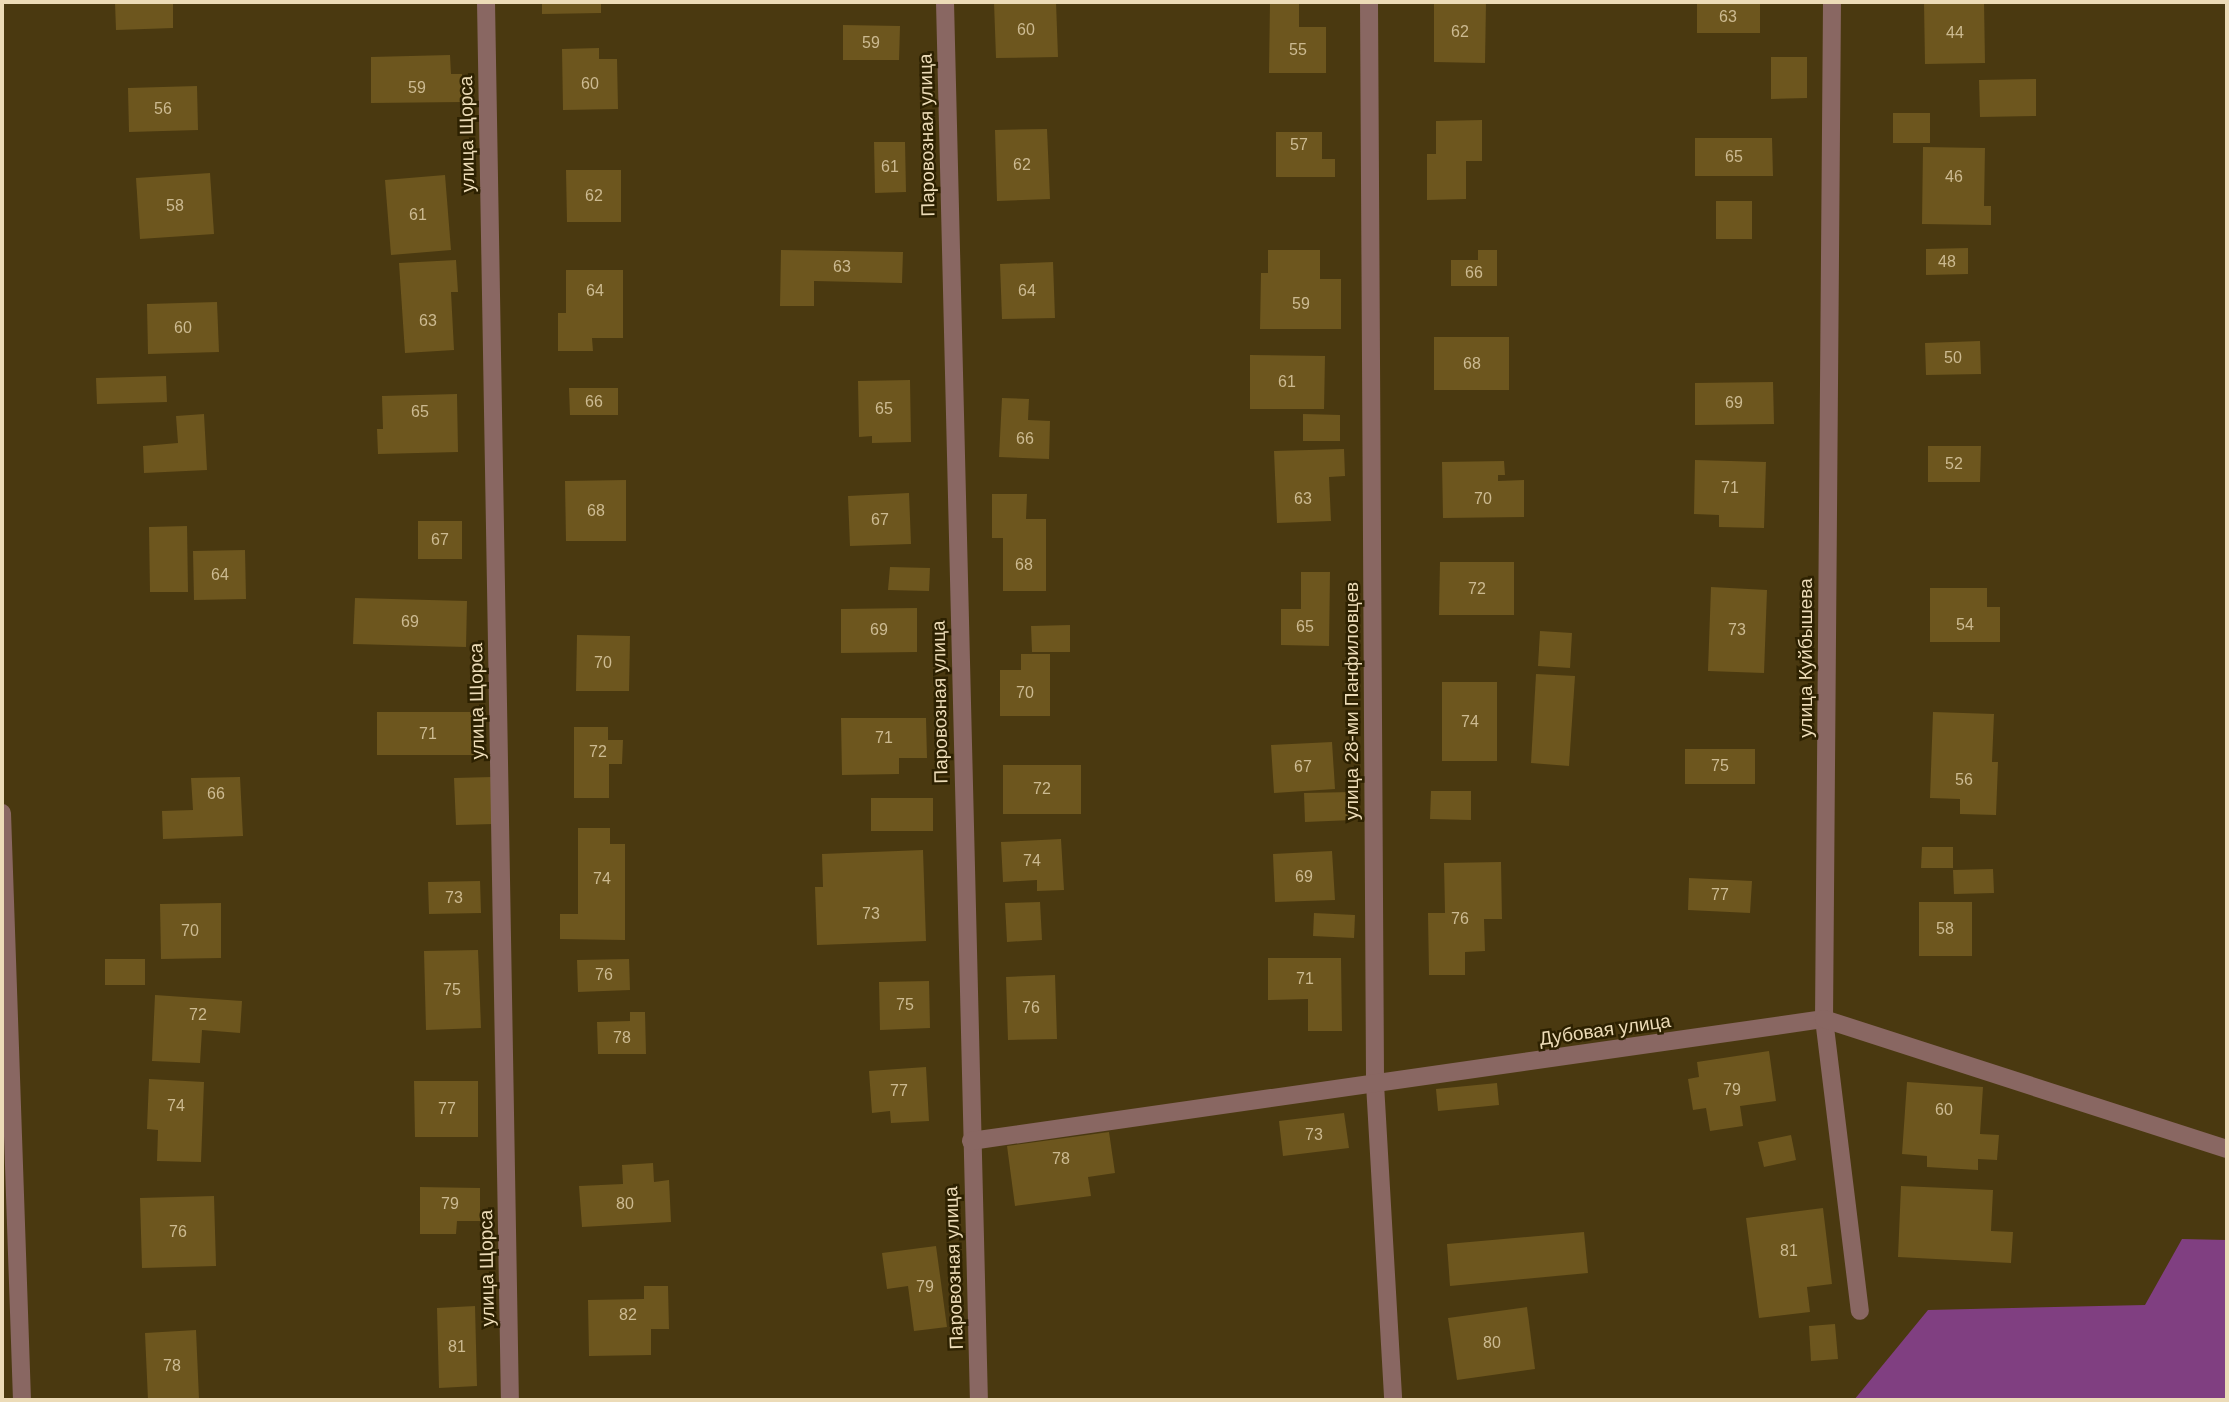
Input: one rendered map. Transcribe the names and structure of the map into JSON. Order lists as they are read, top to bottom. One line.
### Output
{"streets":{"street":["улица Щорса","Паровозная улица","улица Куйбышева","улица 28-ми Панфиловцев","Дубовая улица"]},"crossings":[["Паровозная улица","Дубовая улица"],["улица Куйбышева","Дубовая улица"],["улица 28-ми Панфиловцев","Дубовая улица"]],"house_numbers":["63","60","62","44","59","55","60","59","56","57","65","62","61","46","62","58","61","48","63","66","64","64","59","63","60","50","68","61","66","69","65","65","66","52","71","63","70","68","67","67","68","64","72","69","54","65","69","73","70","70","74","71","71","72","75","67","56","72","66","74","69","74","77","73","73","76","58","70","76","71","75","75","76","72","78","79","77","74","77","60","73","78","79","80","76","81","79","82","80","81","78"]}
